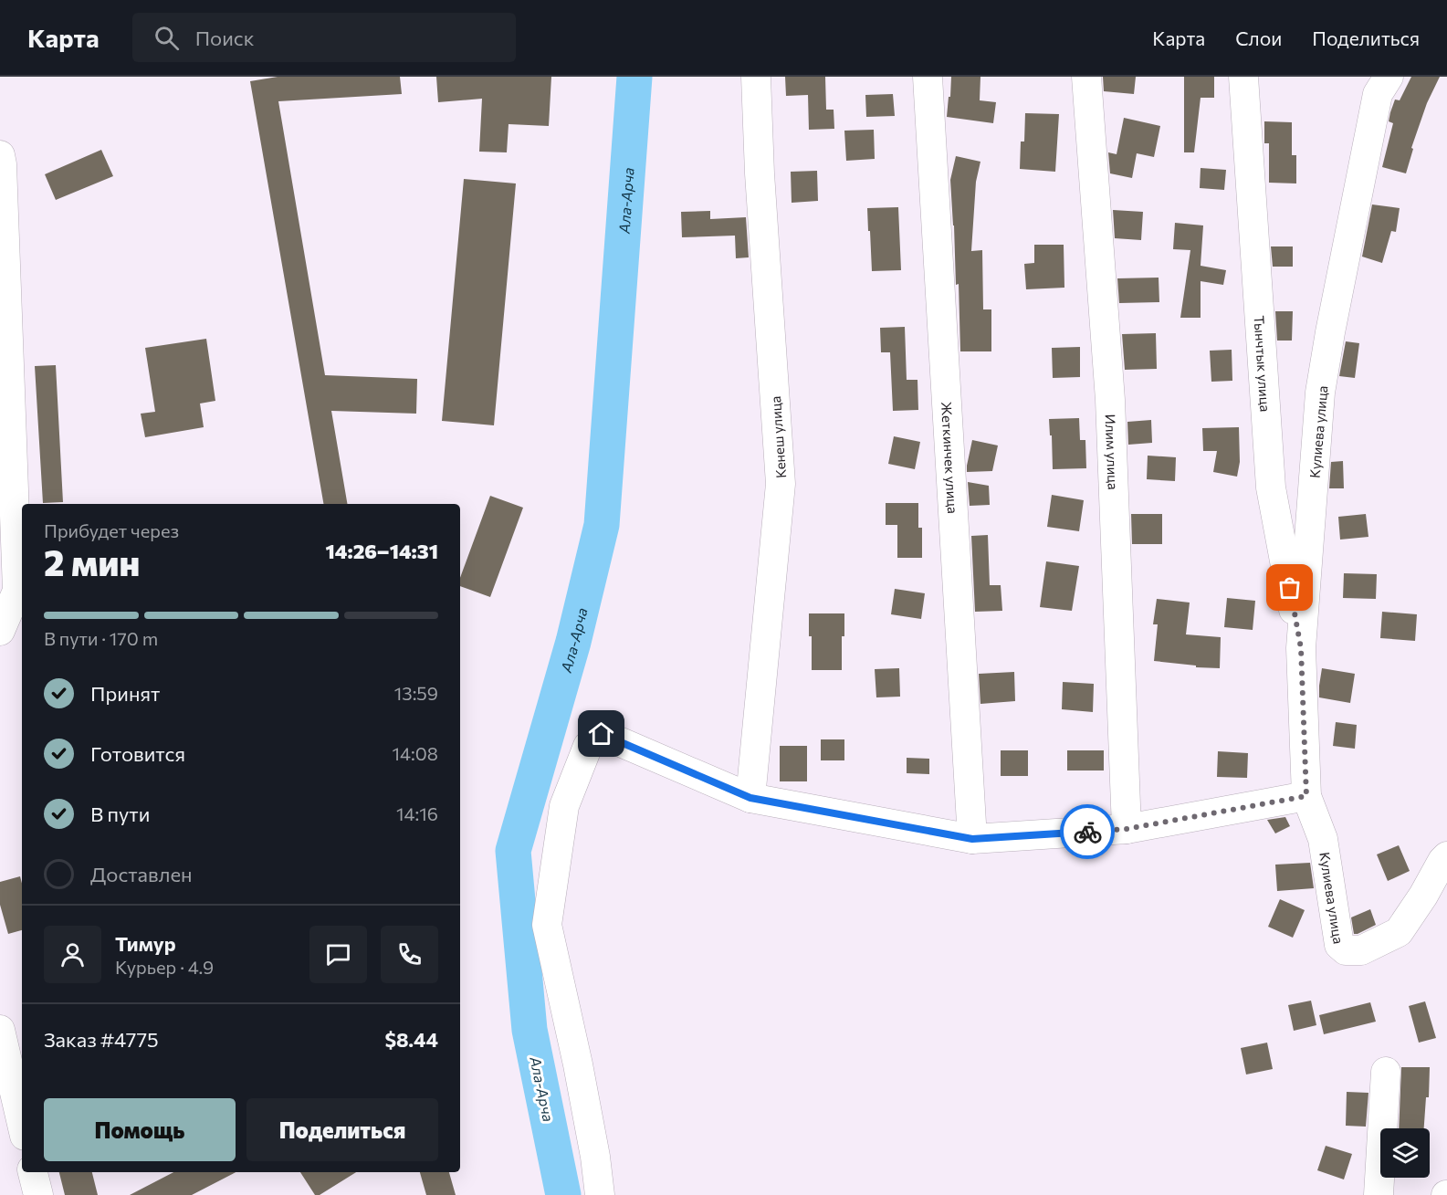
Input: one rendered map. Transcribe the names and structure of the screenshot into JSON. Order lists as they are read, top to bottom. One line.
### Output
{"streets":{"street":["Тынчтык улица","Кулиева улица","Кенеш улица","Илим улица","Жеткинчек улица"]},"crossings":[["Тынчтык улица","Кулиева улица"]],"water":["Ала-Арча"],"page":{"header":"Карта","search":"Поиск","nav":["Карта","Слои","Поделиться"],"heading":["2 мин","Прибудет через","14:26–14:31"],"panel":["Тимур","Курьер · 4.9","Заказ #4775","$8.44"],"bar":"В пути · 170 m","list":[["Принят","13:59"],["Готовится","14:08"],["В пути","14:16"],"Доставлен"],"buttons":["Помощь","Поделиться"]}}
